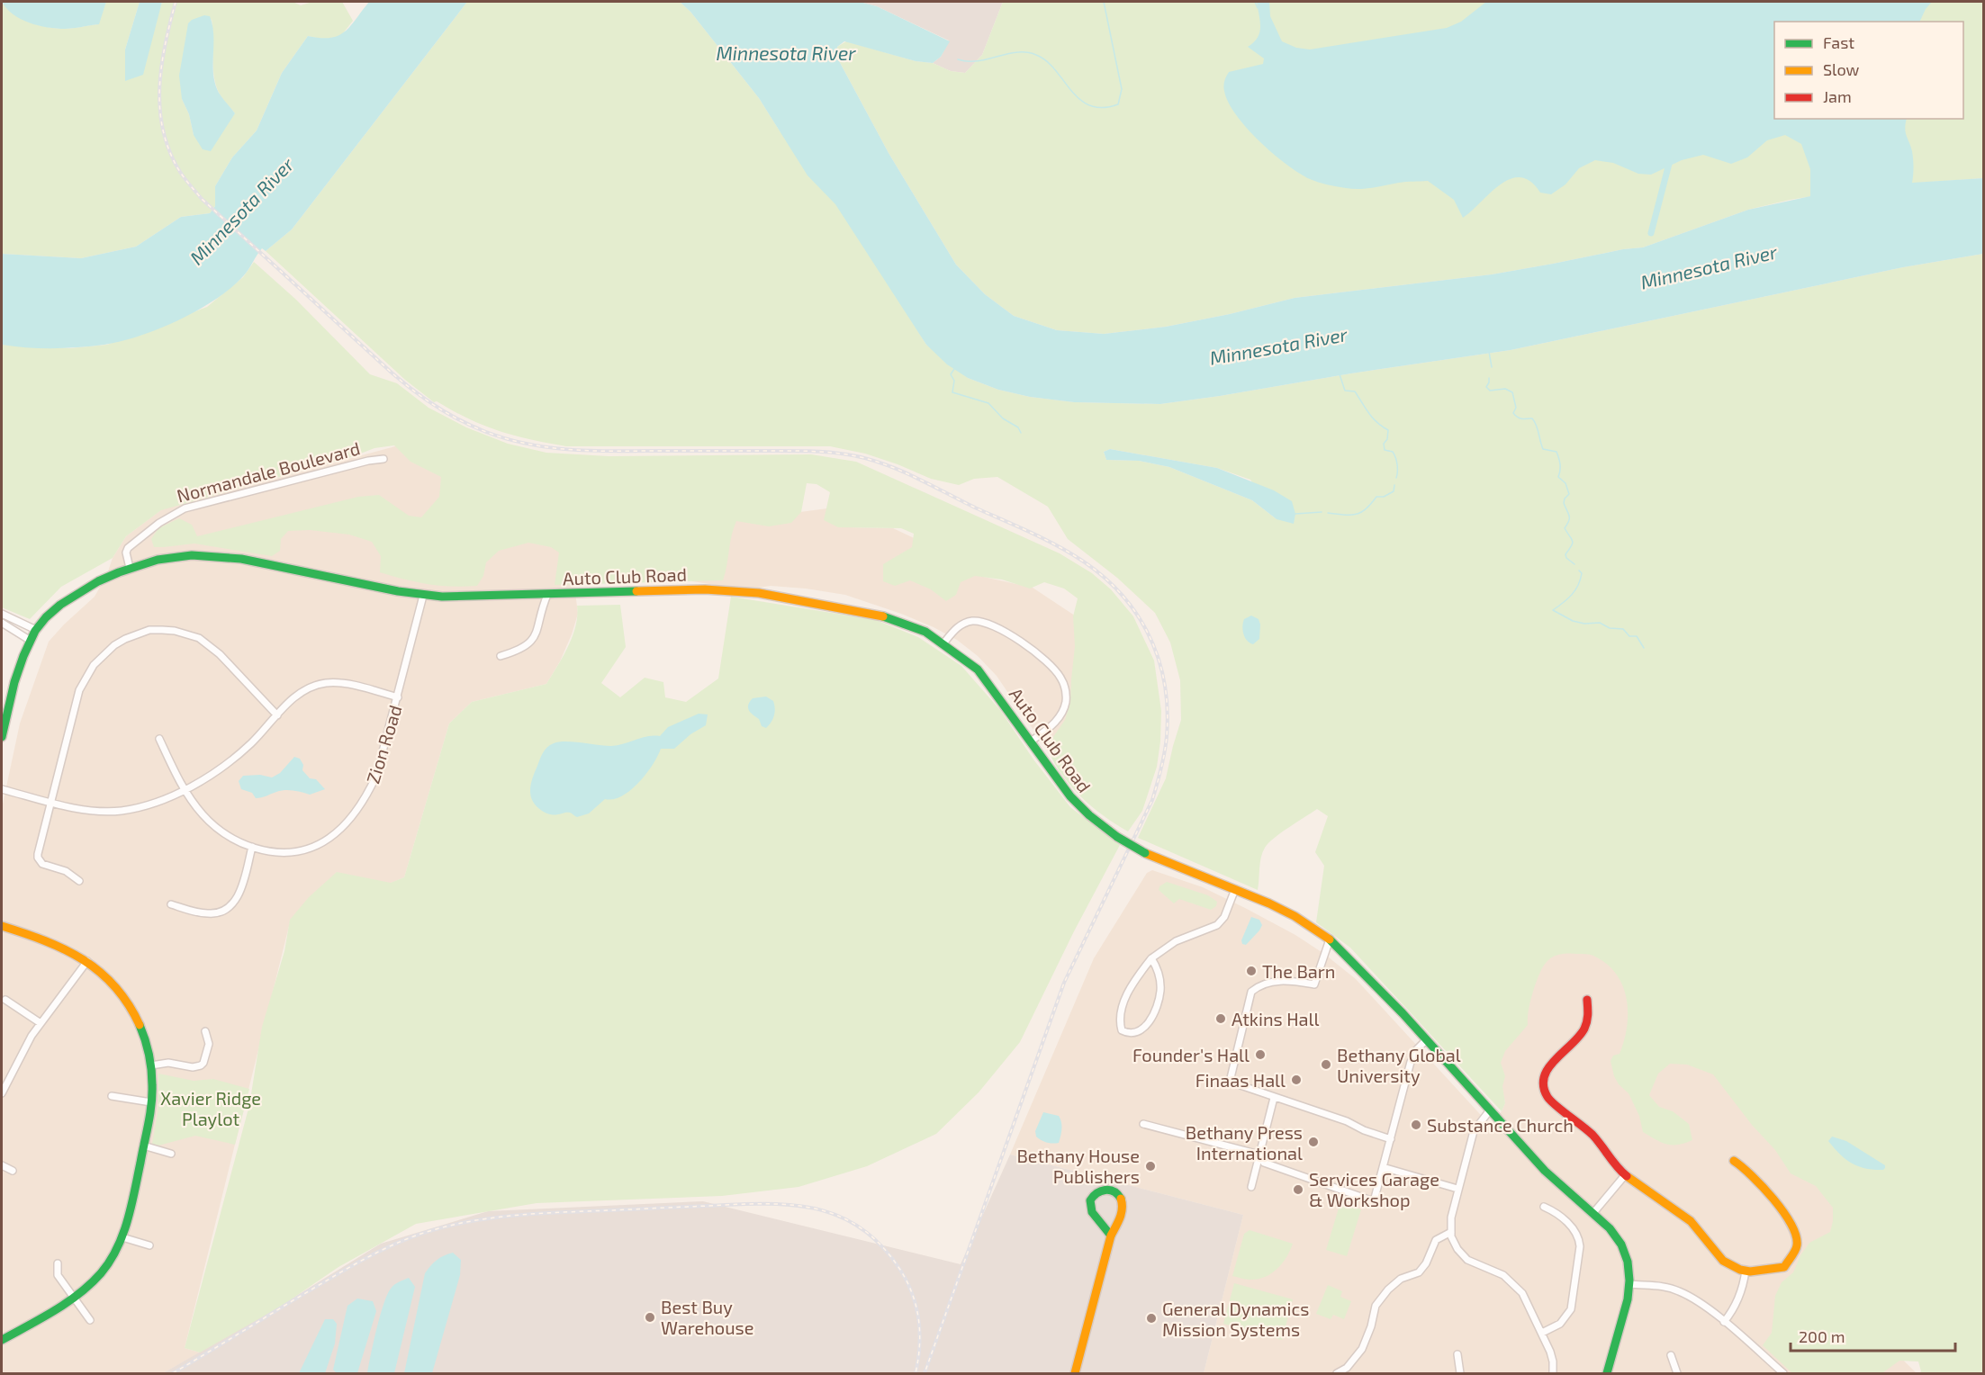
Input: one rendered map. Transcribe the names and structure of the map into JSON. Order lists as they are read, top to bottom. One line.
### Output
{"streets":{"street":["Normandale Boulevard","Auto Club Road","Zion Road"]},"crossings":[["Normandale Boulevard","Auto Club Road"],["Auto Club Road","Zion Road"]],"water":["Minnesota River"],"parks":["Xavier Ridge Playlot"],"places":["The Barn","Atkins Hall","Founder's Hall","Bethany Global University","Finaas Hall","Substance Church","Bethany Press International","Bethany House Publishers","Services Garage & Workshop","Best Buy Warehouse","General Dynamics Mission Systems"],"legend":["Fast","Slow","Jam"],"scale_bar":"200 m"}
